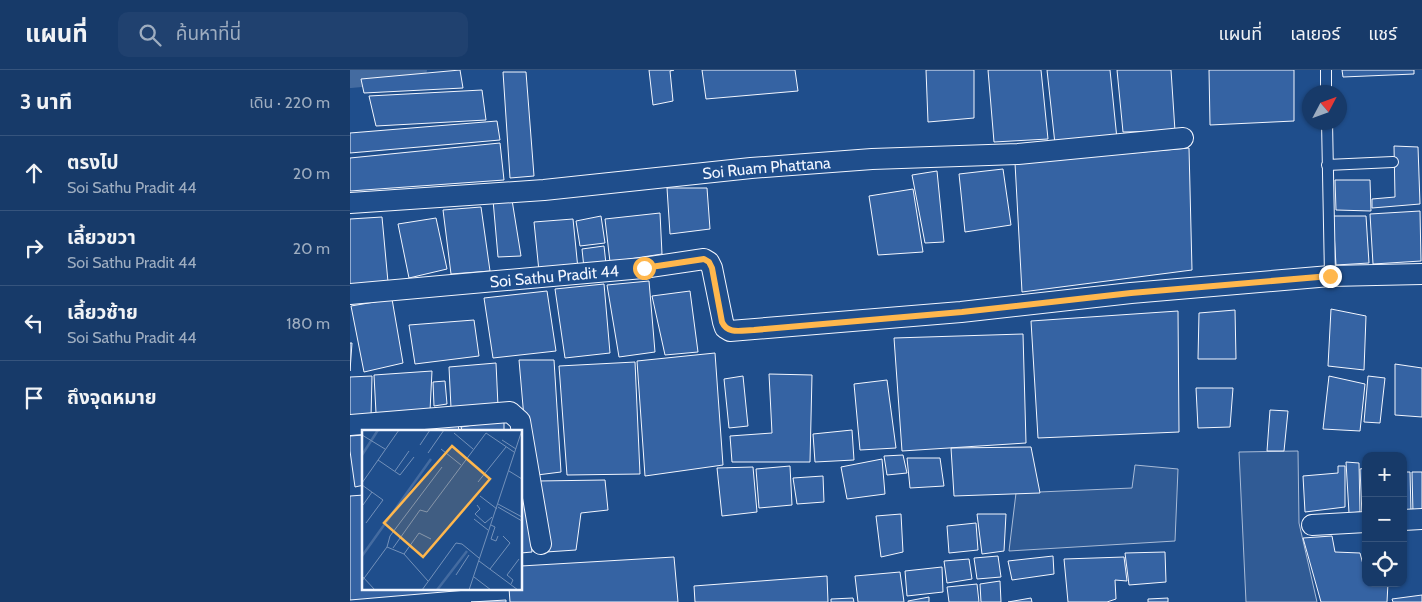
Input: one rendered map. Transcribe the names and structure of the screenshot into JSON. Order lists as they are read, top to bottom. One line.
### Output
{"streets":{"street":["Soi Ruam Phattana","Soi Sathu Pradit 44"]},"north":"top right","page":{"header":"แผนที่","search":"ค้นหาที่นี่","nav":["แผนที่","เลเยอร์","แชร์"],"heading":["3 นาที","เดิน · 220 m"],"list":[["ตรงไป","Soi Sathu Pradit 44","20 m"],["เลี้ยวขวา","Soi Sathu Pradit 44","20 m"],["เลี้ยวซ้าย","Soi Sathu Pradit 44","180 m"],"ถึงจุดหมาย"],"map_buttons":["+","−"]}}
